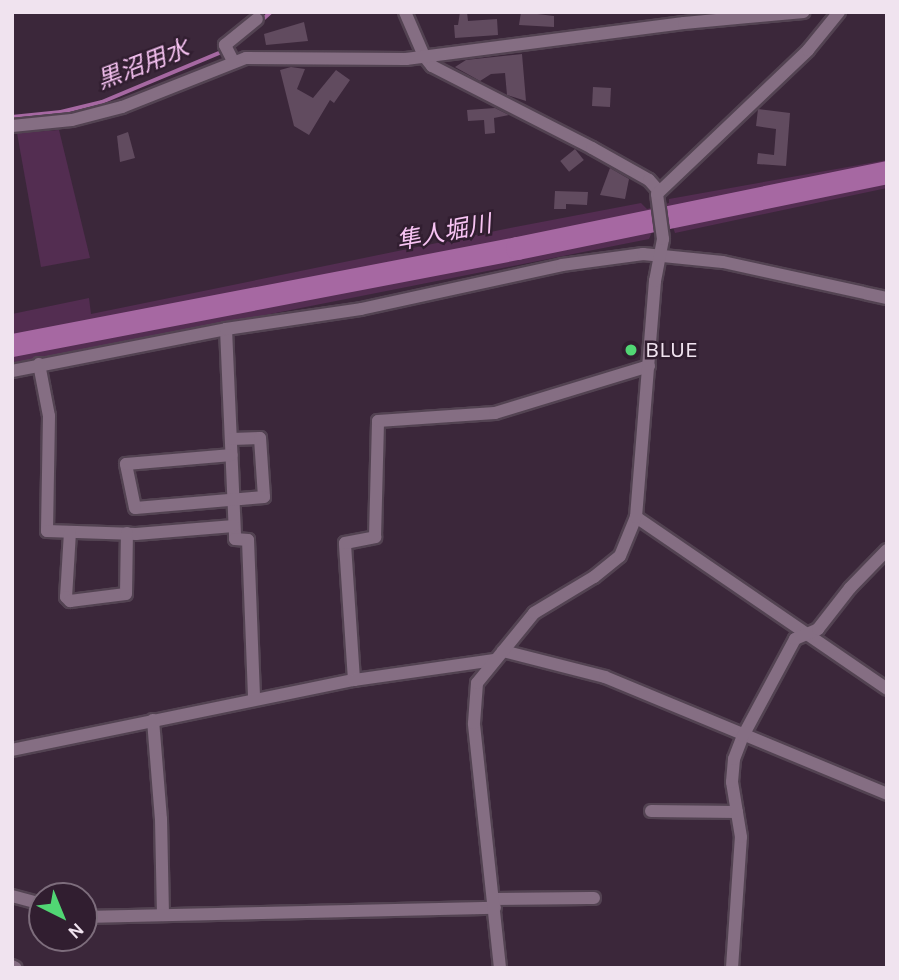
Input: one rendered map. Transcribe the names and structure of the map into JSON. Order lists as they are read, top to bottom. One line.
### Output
{"water":["黒沼用水","隼人堀川"],"places":["BLUE"],"north":"bottom right"}
